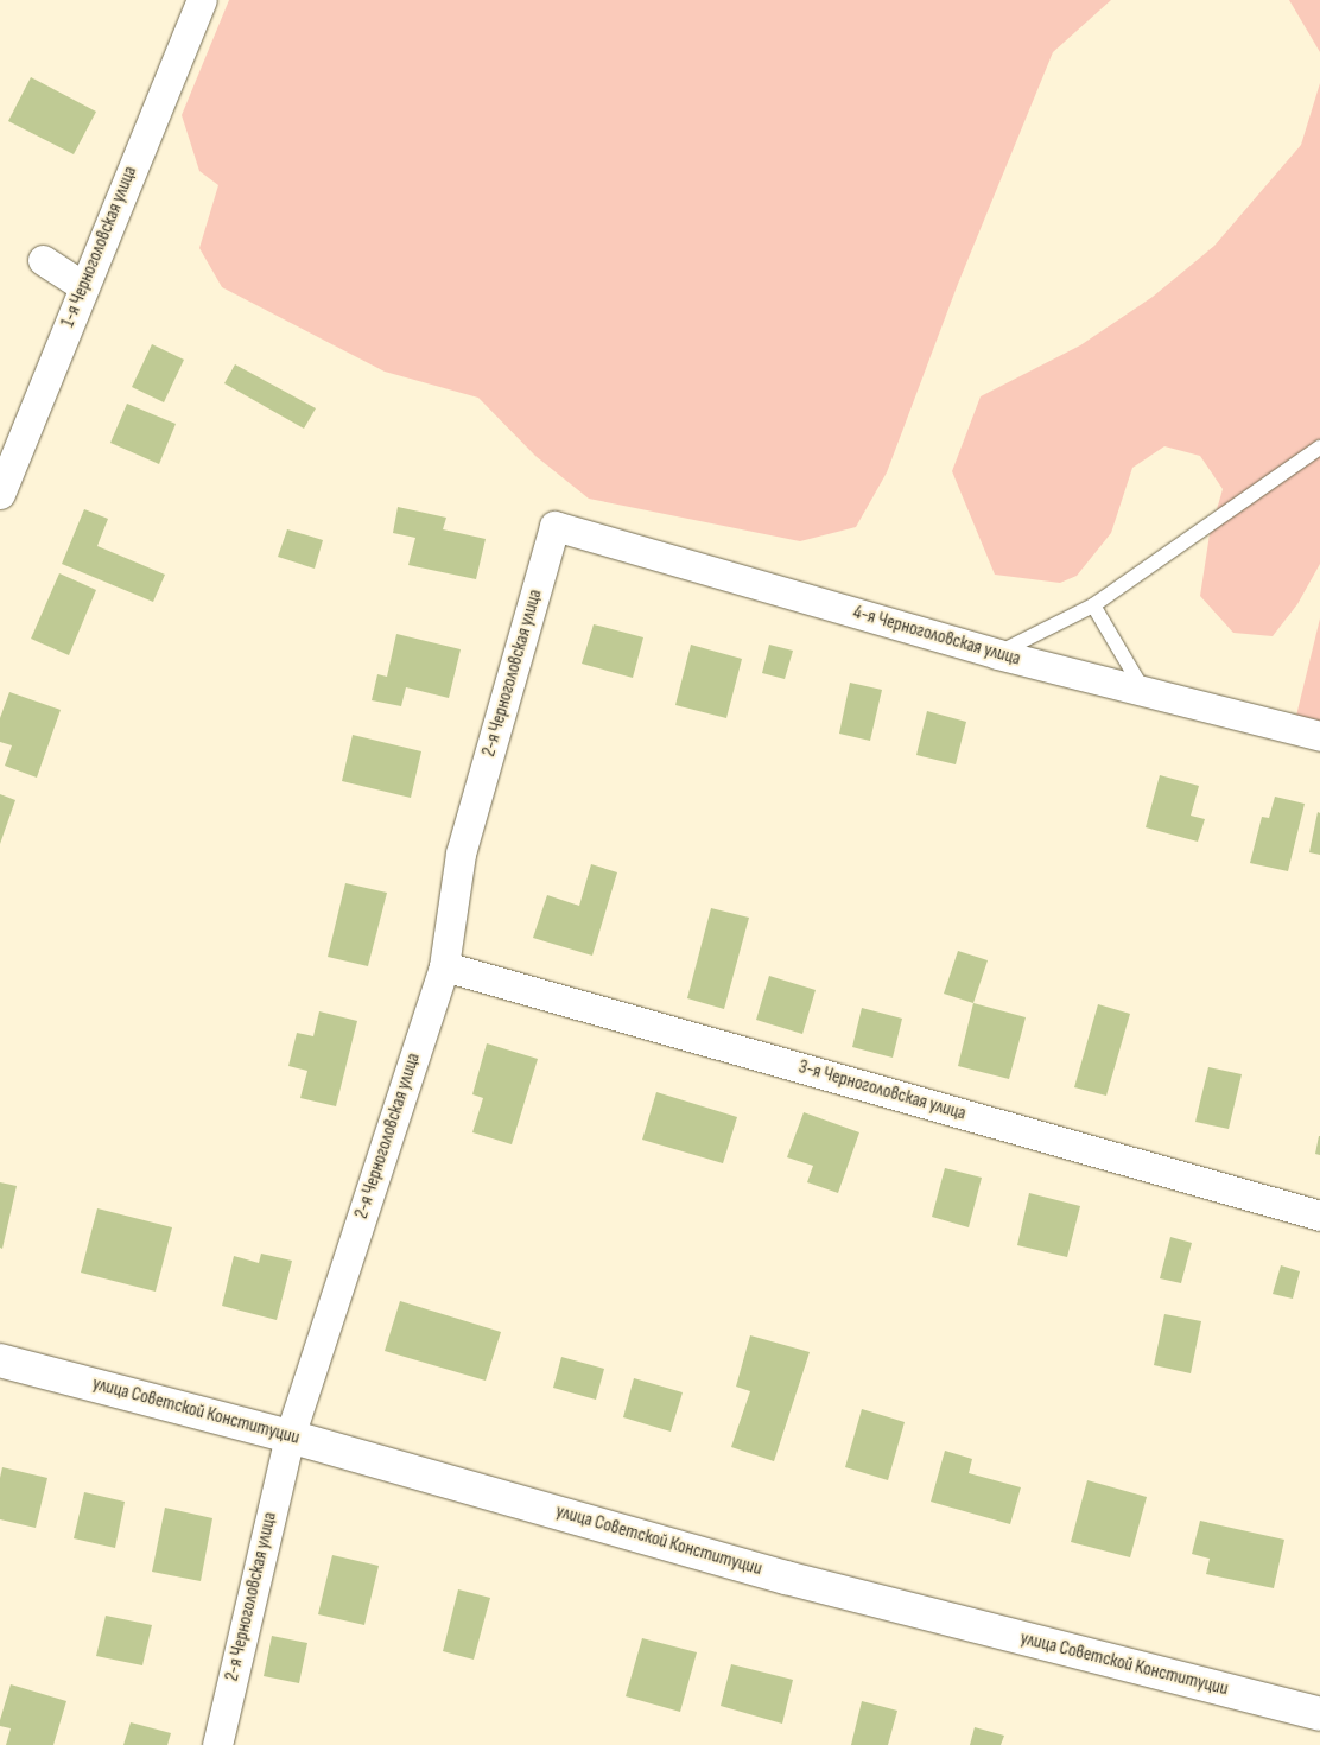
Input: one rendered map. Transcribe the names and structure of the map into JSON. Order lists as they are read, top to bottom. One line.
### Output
{"streets":{"street":["1-я Черноголовская улица","4-я Черноголовская улица","2-я Черноголовская улица","3-я Черноголовская улица","улица Советской Конституции"]},"crossings":[["4-я Черноголовская улица","2-я Черноголовская улица"],["2-я Черноголовская улица","3-я Черноголовская улица"],["2-я Черноголовская улица","улица Советской Конституции"]]}
